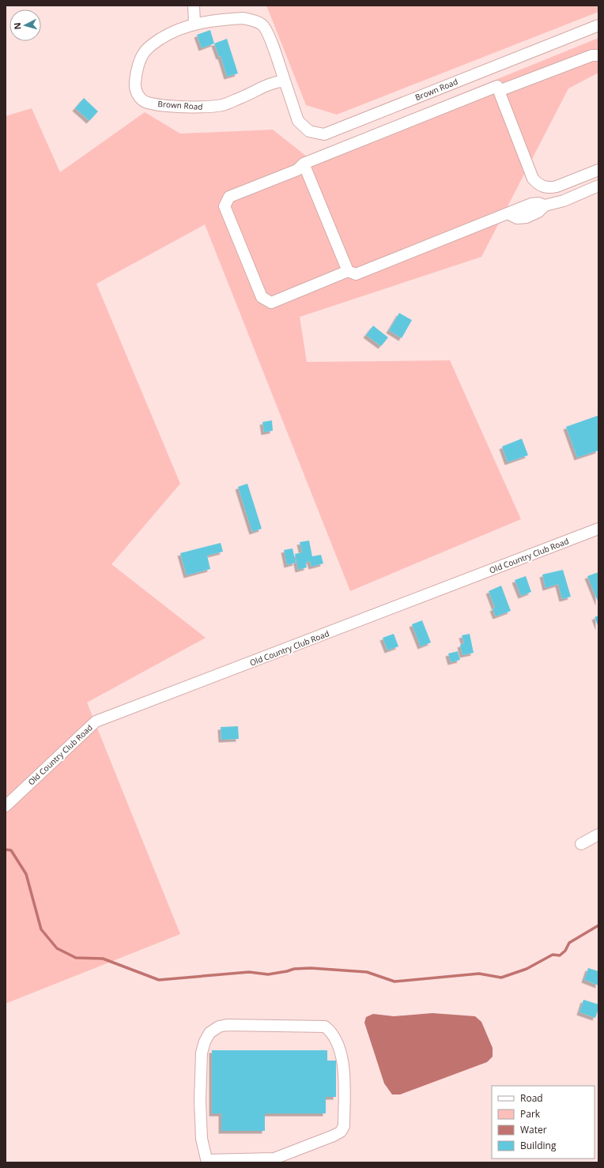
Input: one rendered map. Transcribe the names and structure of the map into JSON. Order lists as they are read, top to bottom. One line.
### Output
{"streets":{"street":["Brown Road","Old Country Club Road"]},"legend":["Road","Park","Water","Building"],"north":"left"}
